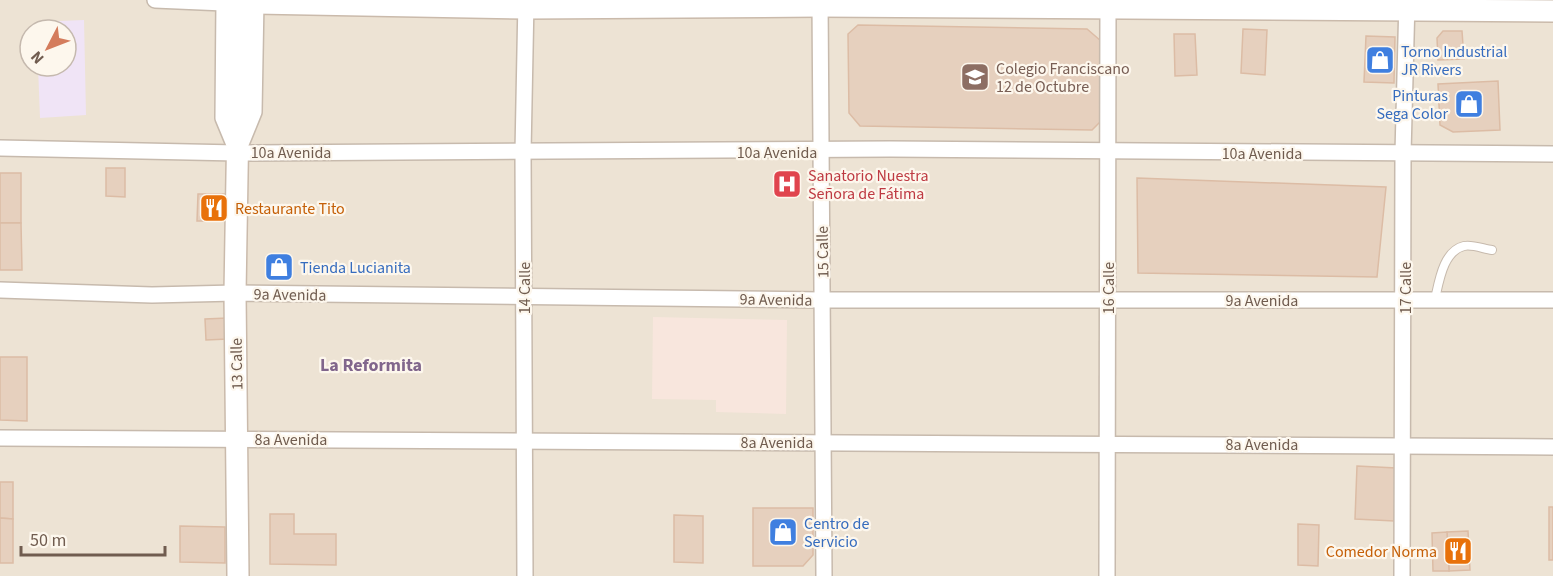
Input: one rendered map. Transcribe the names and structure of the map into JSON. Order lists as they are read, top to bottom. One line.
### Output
{"streets":{"street":["10a Avenida","15 Calle","14 Calle","16 Calle","17 Calle","9a Avenida","13 Calle","8a Avenida"]},"crossings":[["10a Avenida","15 Calle"],["10a Avenida","14 Calle"],["10a Avenida","16 Calle"],["10a Avenida","17 Calle"],["10a Avenida","13 Calle"],["15 Calle","9a Avenida"],["15 Calle","8a Avenida"],["14 Calle","9a Avenida"],["14 Calle","8a Avenida"],["16 Calle","9a Avenida"],["16 Calle","8a Avenida"],["17 Calle","9a Avenida"],["17 Calle","8a Avenida"],["9a Avenida","13 Calle"],["13 Calle","8a Avenida"]],"districts":["La Reformita"],"places":{"shop":["Torno Industrial JR Rivers","Pinturas Sega Color","Tienda Lucianita","Centro de Servicio"],"school or university":["Colegio Franciscano 12 de Octubre"],"hospital":["Sanatorio Nuestra Señora de Fátima"],"restaurant":["Restaurante Tito","Comedor Norma"]},"scale_bar":"50 m","north":"bottom left"}
